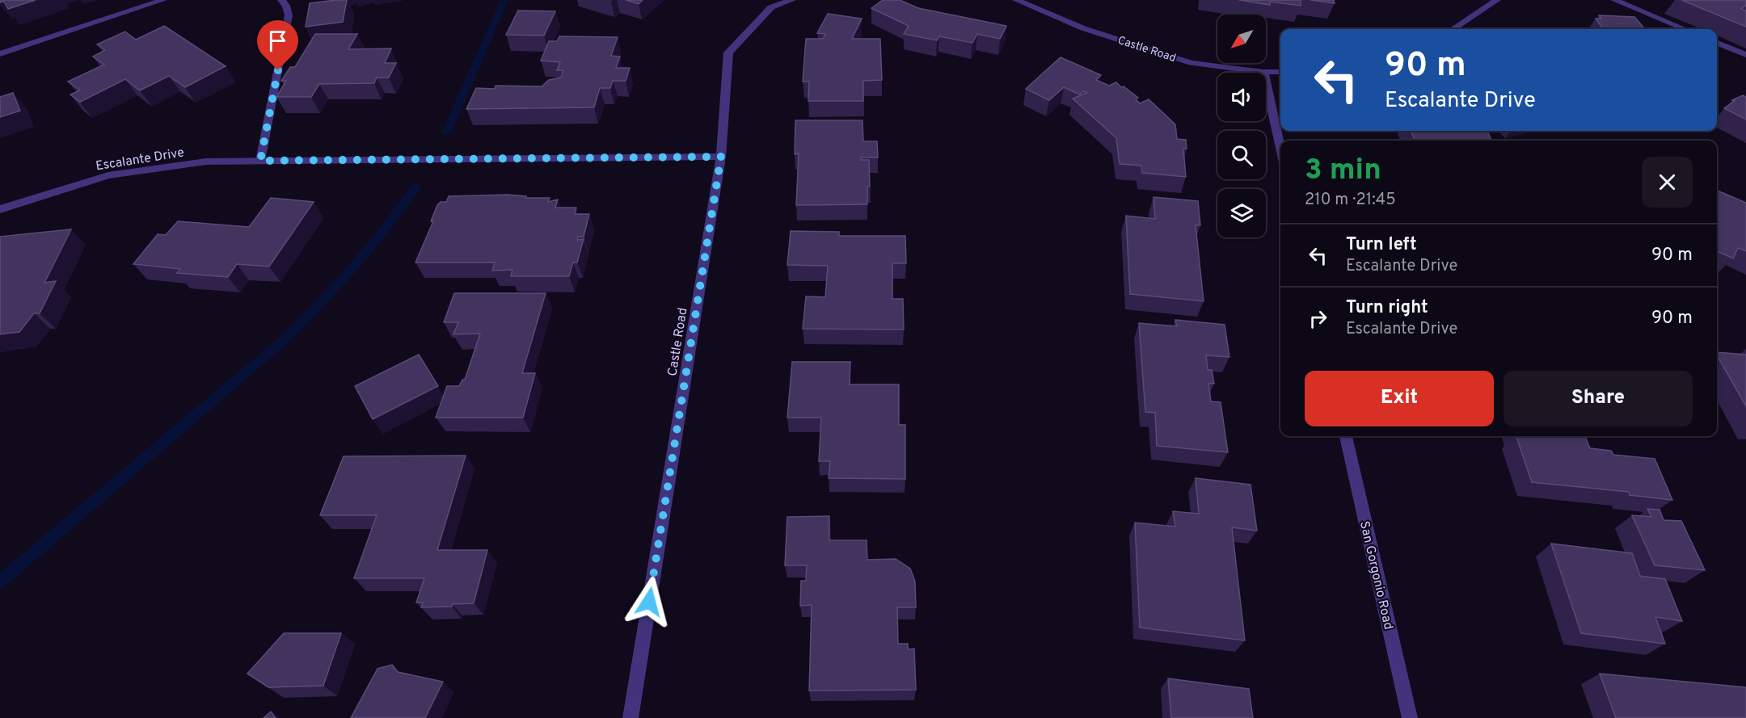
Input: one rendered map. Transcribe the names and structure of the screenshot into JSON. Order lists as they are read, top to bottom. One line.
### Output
{"streets":{"street":["Castle Road","Escalante Drive","San Gorgonio Road"]},"crossings":[["Castle Road","Escalante Drive"]],"north":"bottom left","page":{"turn":["90 m","Escalante Drive"],"heading":["3 min","210 m · 21:45"],"list":[{"name":"Turn left","note":"Escalante Drive","value":"90 m"},{"name":"Turn right","note":"Escalante Drive","value":"90 m"}],"buttons":["Exit","Share"]}}
